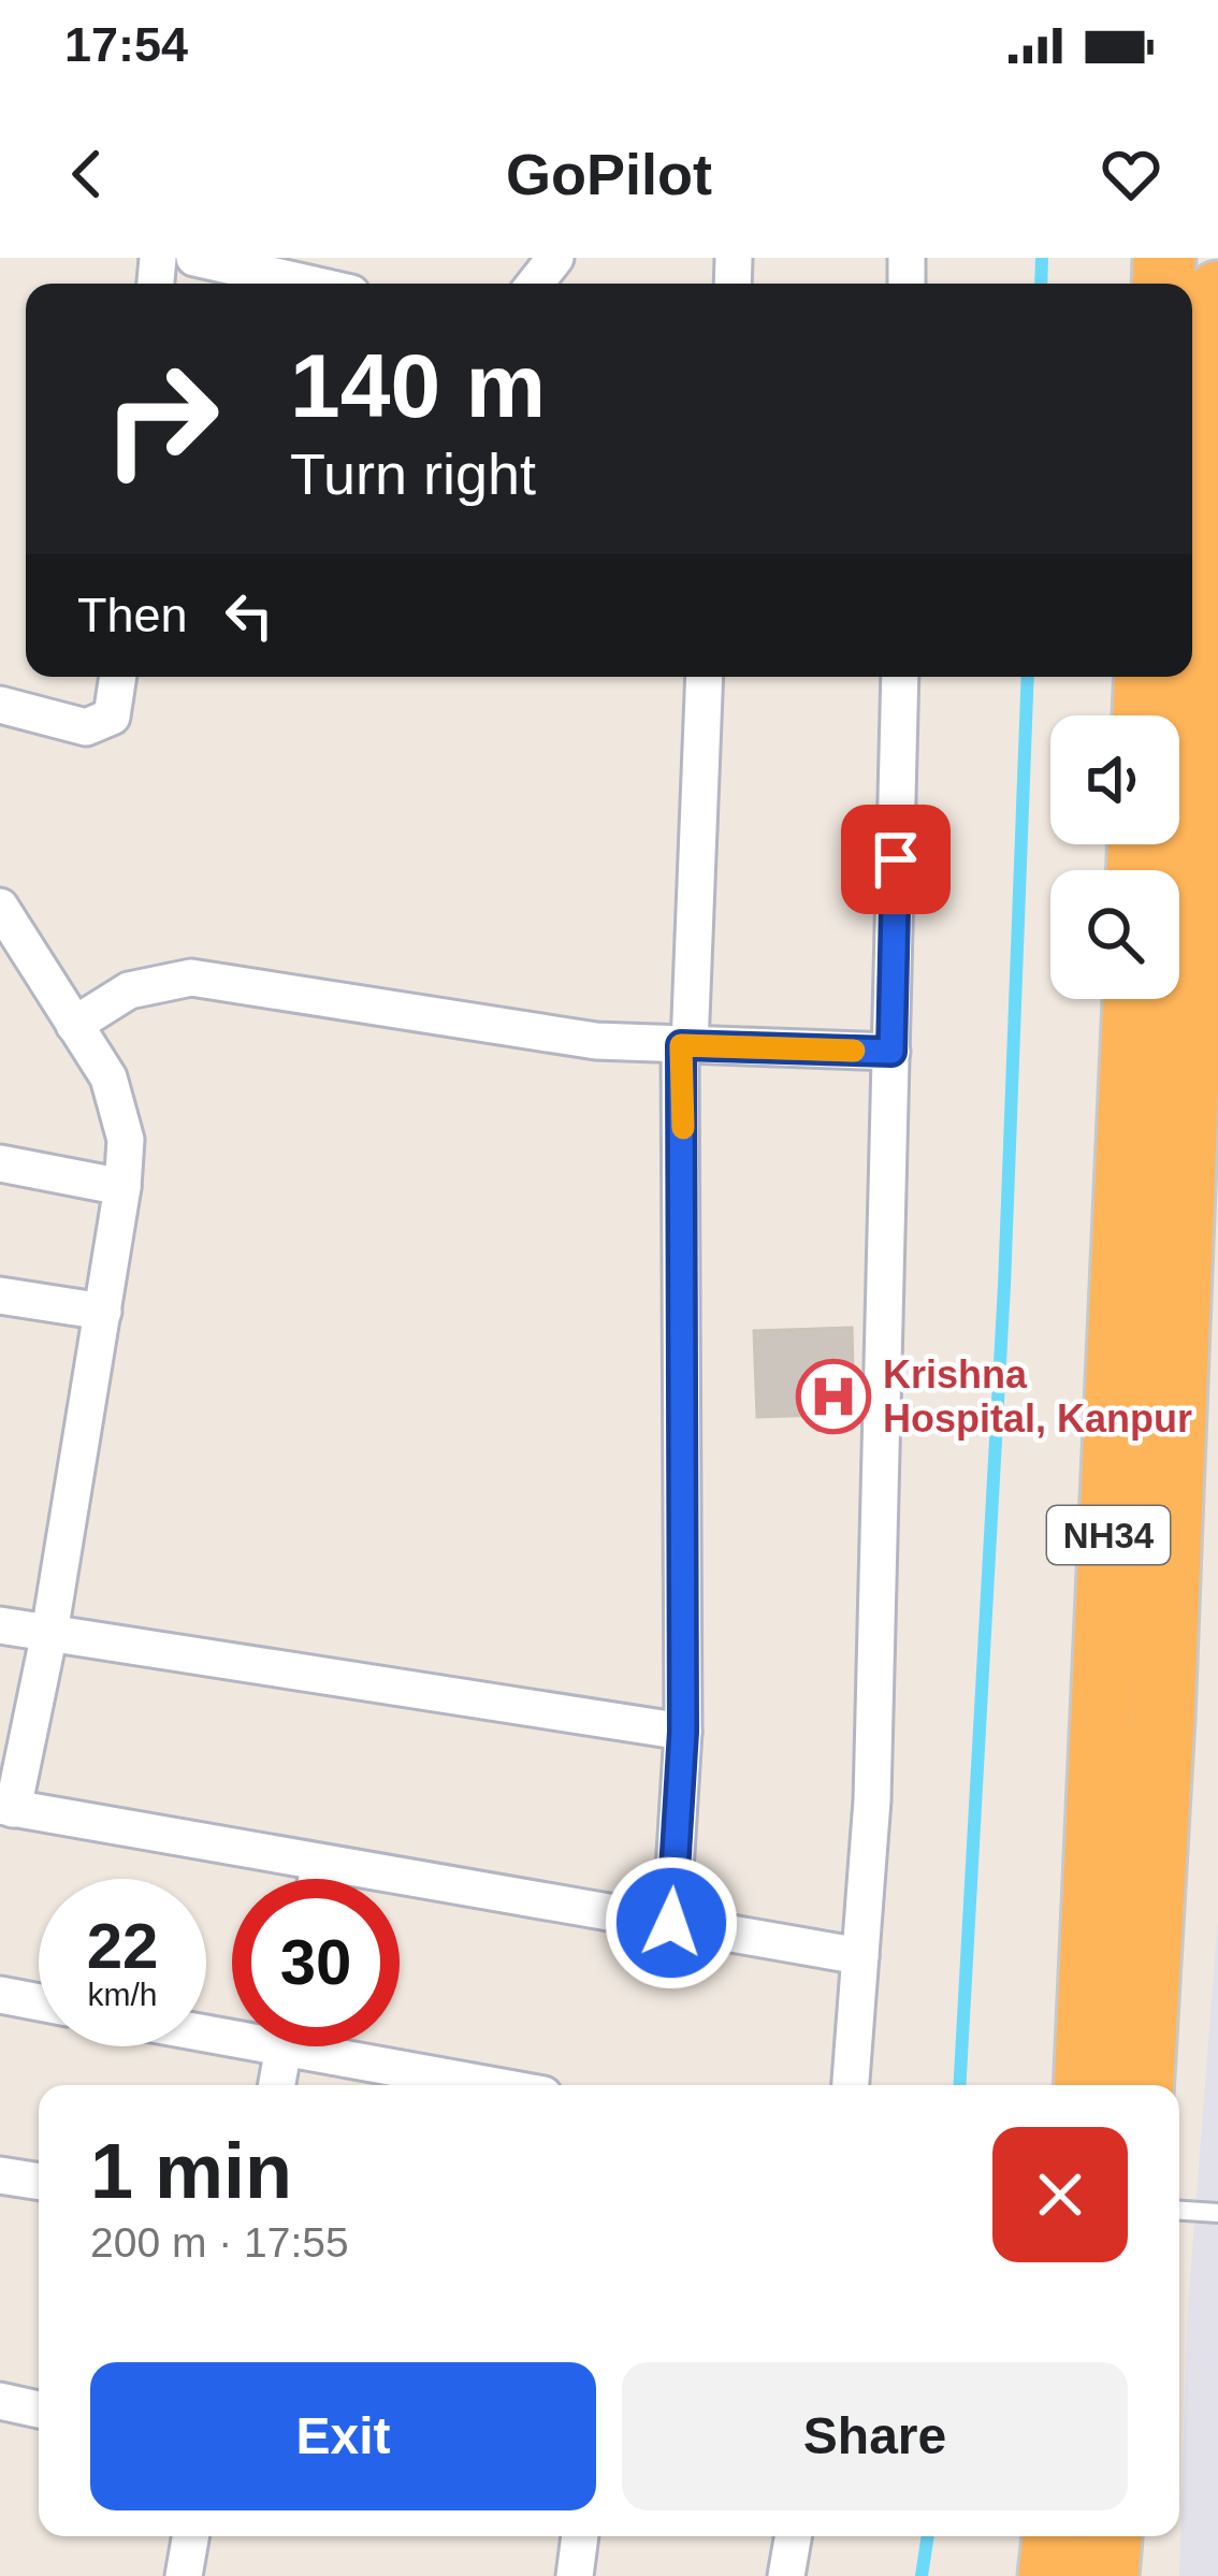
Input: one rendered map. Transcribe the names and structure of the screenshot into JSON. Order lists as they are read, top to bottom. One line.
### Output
{"streets":{"highway":["NH34"]},"places":{"hospital":["Krishna Hospital, Kanpur"]},"page":{"status":"17:54","header":"GoPilot","turn":["140 m","Turn right"],"then":"Then","speed":"22 km/h","limit":"30","heading":["1 min","200 m · 17:55"],"buttons":["Exit","Share"]}}
